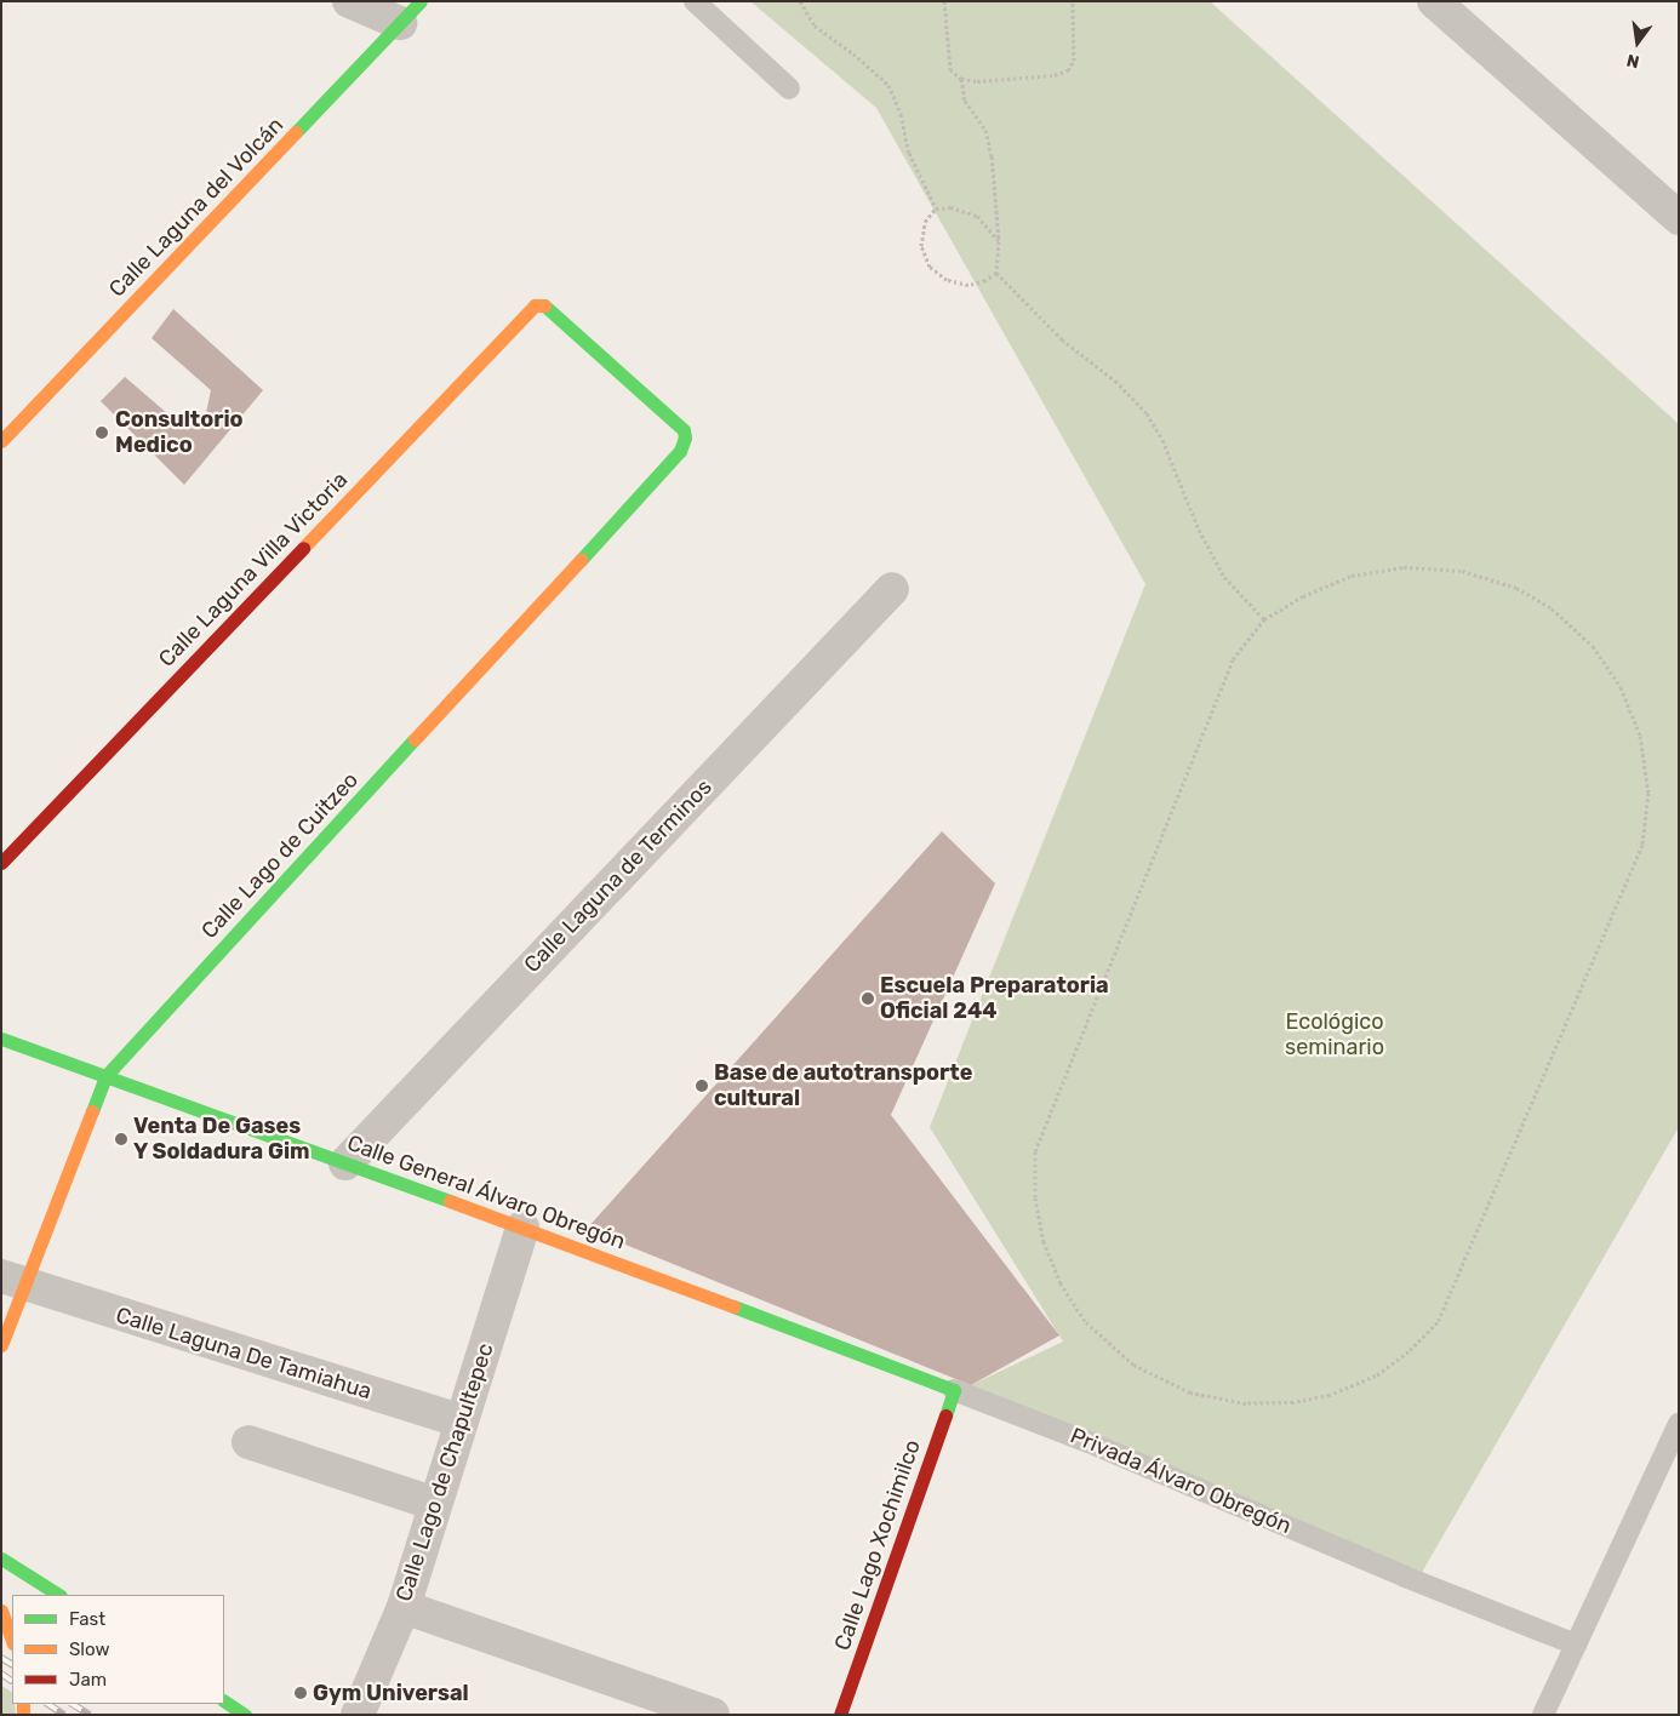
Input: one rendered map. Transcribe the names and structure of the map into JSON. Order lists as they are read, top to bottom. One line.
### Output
{"streets":{"street":["Calle Laguna del Volcán","Calle Laguna Villa Victoria","Calle Lago de Cuitzeo","Calle Laguna de Terminos","Calle General Álvaro Obregón","Calle Laguna De Tamiahua","Calle Lago de Chapultepec","Calle Lago Xochimilco"],"lane":["Privada Álvaro Obregón"]},"crossings":[["Calle Laguna Villa Victoria","Calle Lago de Cuitzeo"],["Calle Lago de Cuitzeo","Calle General Álvaro Obregón"],["Calle Lago de Cuitzeo","Calle Laguna De Tamiahua"],["Calle Laguna de Terminos","Calle General Álvaro Obregón"],["Calle General Álvaro Obregón","Calle Lago de Chapultepec"],["Calle General Álvaro Obregón","Privada Álvaro Obregón"],["Calle General Álvaro Obregón","Calle Lago Xochimilco"],["Calle Laguna De Tamiahua","Calle Lago de Chapultepec"],["Privada Álvaro Obregón","Calle Lago Xochimilco"]],"parks":["Ecológico seminario"],"places":["Consultorio Medico","Escuela Preparatoria Oficial 244","Base de autotransporte cultural","Venta De Gases Y Soldadura Gim","Gym Universal"],"legend":["Fast","Slow","Jam"],"north":"bottom"}
